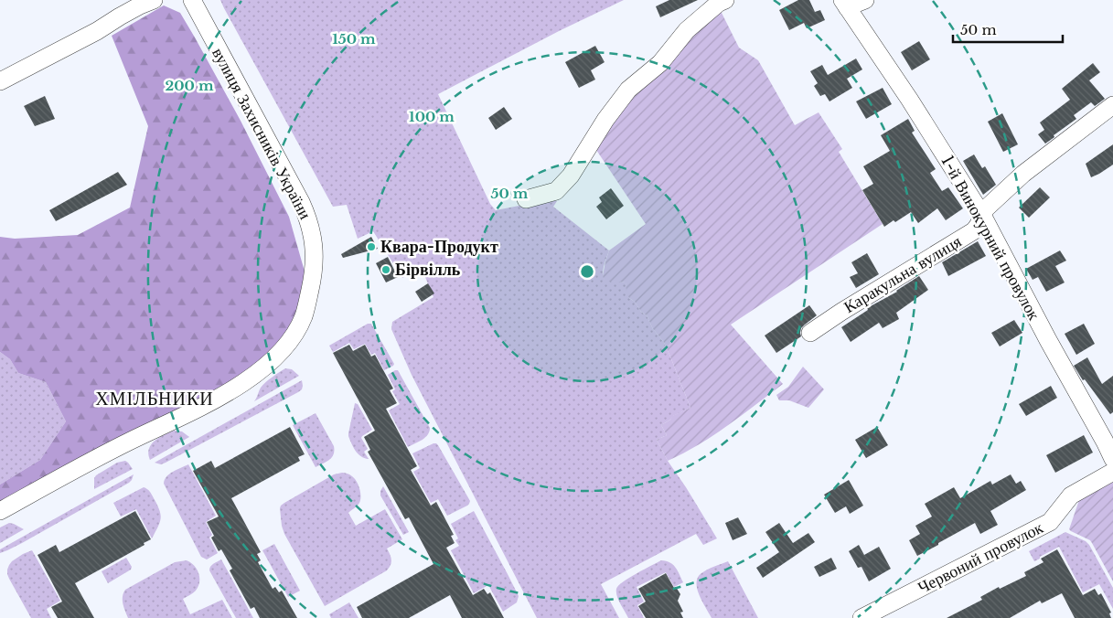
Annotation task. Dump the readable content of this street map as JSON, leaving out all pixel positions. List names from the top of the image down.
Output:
{
  "streets": {
    "street": [
      "вулиця Захисників України",
      "1-й Винокурний провулок",
      "Каракульна вулиця",
      "Червоний провулок"
    ]
  },
  "crossings": [
    ["1-й Винокурний провулок", "Каракульна вулиця"]
  ],
  "districts": ["ХМІЛЬНИКИ"],
  "places": ["Квара-Продукт", "Бірвілль"],
  "scale_bar": "50 m",
  "rings": [
    "150 m",
    "200 m",
    "100 m",
    "50 m"
  ]
}
